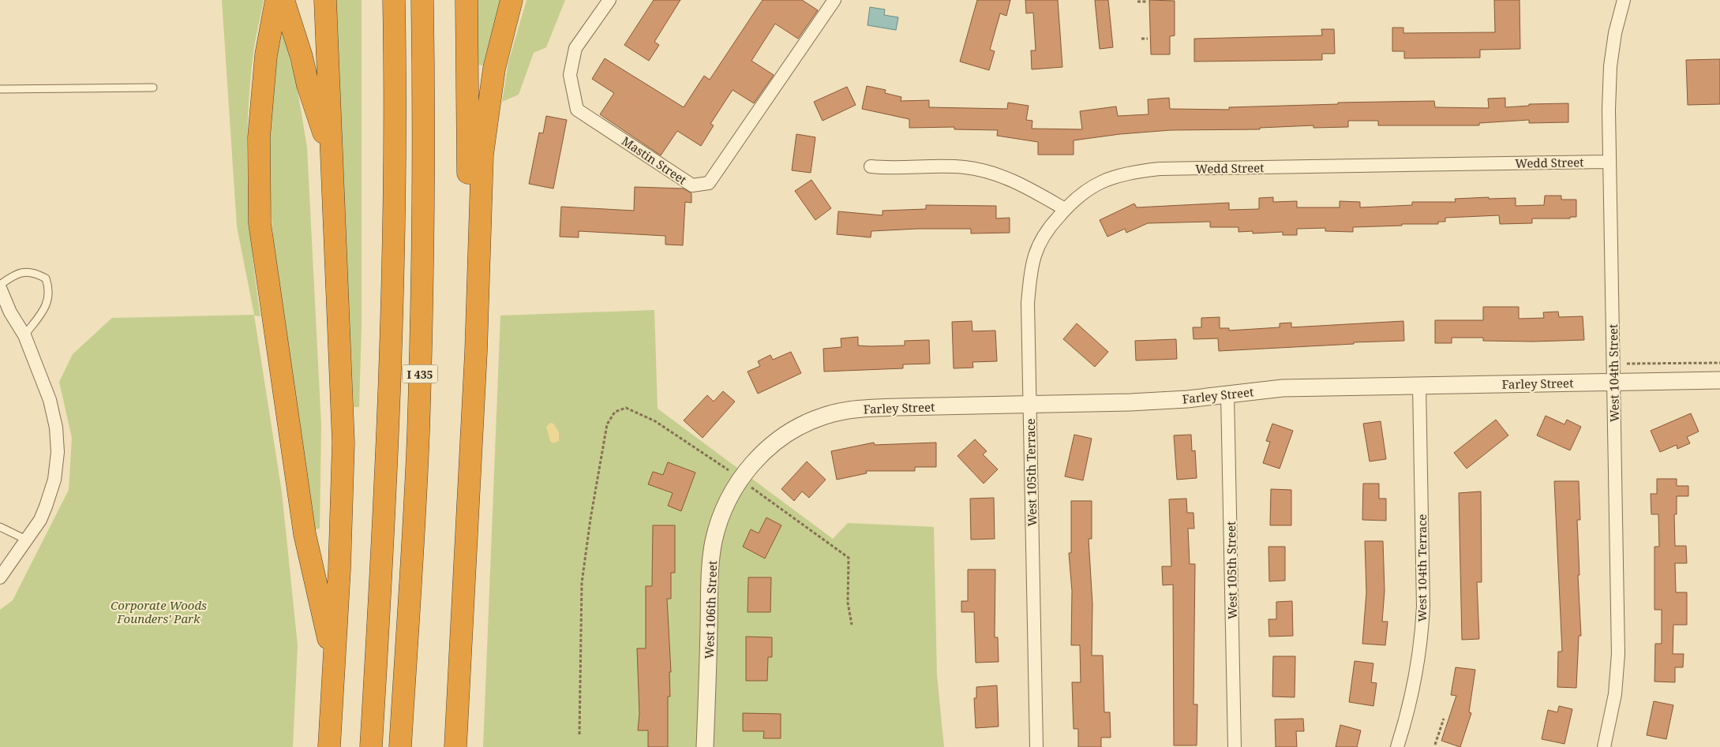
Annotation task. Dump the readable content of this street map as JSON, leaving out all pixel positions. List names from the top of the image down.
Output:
{
  "streets": {
    "highway": ["I 435"],
    "street": [
      "Mastin Street",
      "Wedd Street",
      "West 104th Street",
      "Farley Street",
      "West 105th Terrace",
      "West 104th Terrace",
      "West 105th Street",
      "West 106th Street"
    ]
  },
  "crossings": [
    ["Wedd Street", "West 104th Street"],
    ["Wedd Street", "West 105th Terrace"],
    ["West 104th Street", "Farley Street"],
    ["Farley Street", "West 105th Terrace"],
    ["Farley Street", "West 104th Terrace"],
    ["Farley Street", "West 105th Street"],
    ["Farley Street", "West 106th Street"]
  ],
  "parks": ["Corporate Woods Founders' Park"]
}
